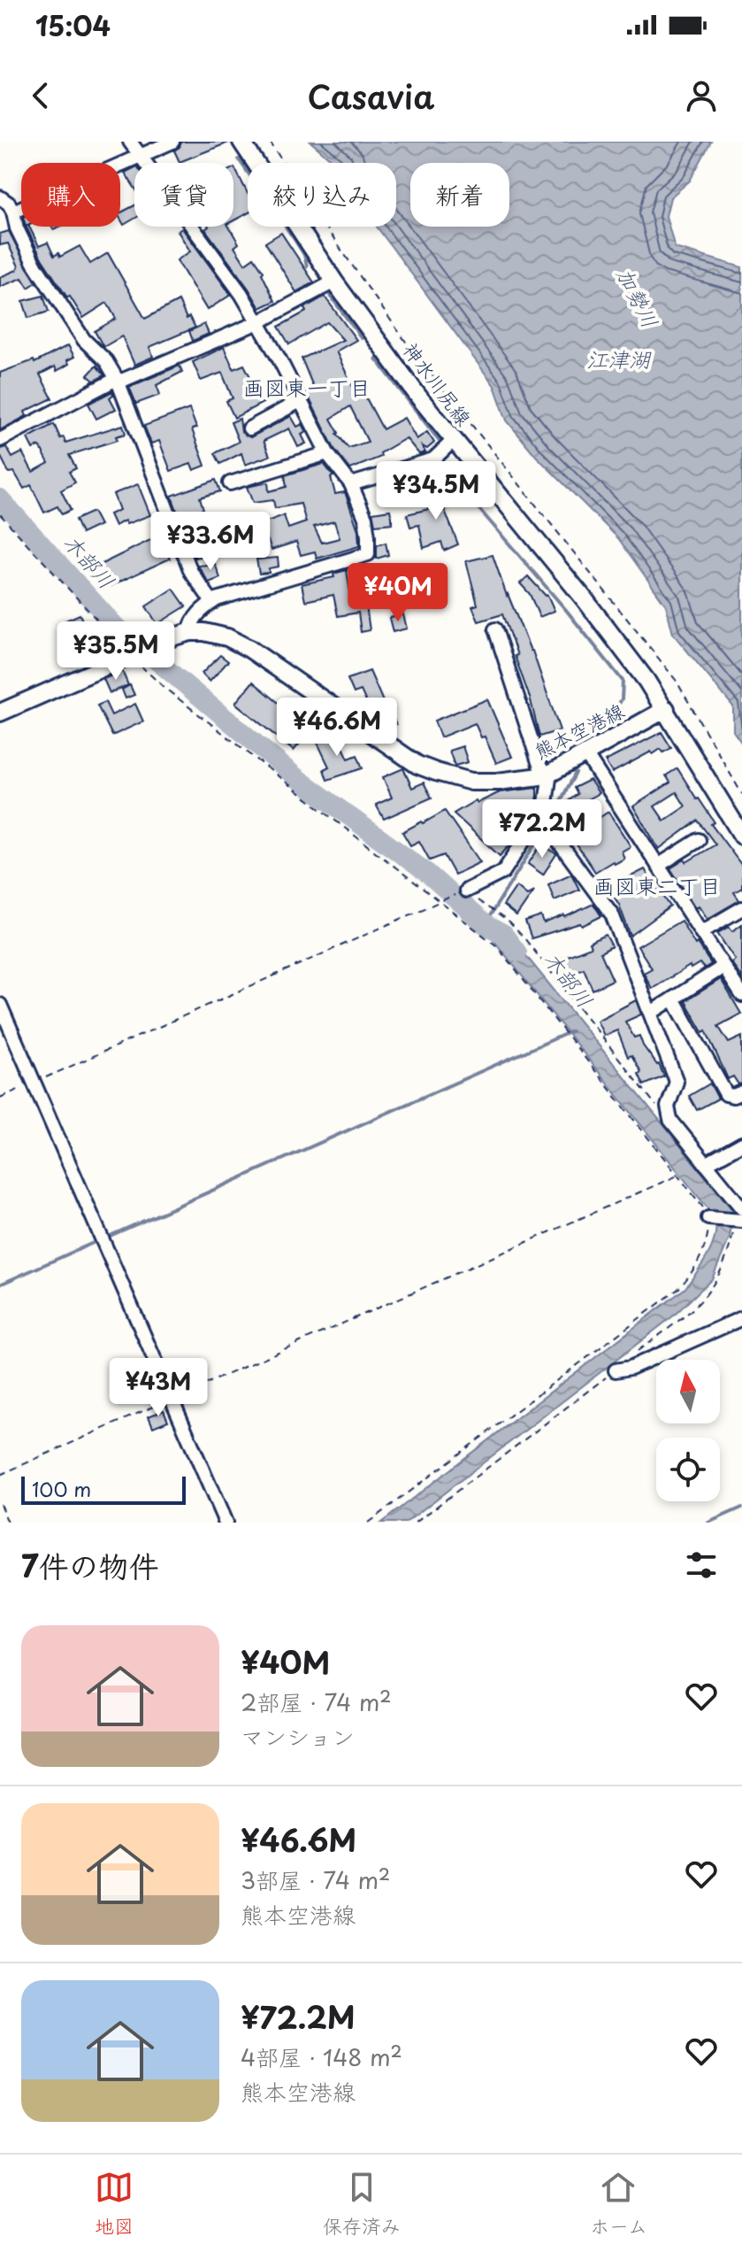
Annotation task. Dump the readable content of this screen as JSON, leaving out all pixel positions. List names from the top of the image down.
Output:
{
  "streets": {
    "main road": ["神水川尻線", "熊本空港線"]
  },
  "crossings": [
    ["神水川尻線", "熊本空港線"]
  ],
  "districts": ["画図東一丁目", "画図東二丁目"],
  "water": ["加勢川", "江津湖", "木部川"],
  "scale_bar": "100 m",
  "north": "top",
  "page": {
    "status": "15:04",
    "header": "Casavia",
    "chip": [
      "購入",
      "賃貸",
      "絞り込み",
      "新着"
    ],
    "price": [
      "¥34.5M",
      "¥33.6M",
      "¥40M",
      "¥35.5M",
      "¥46.6M",
      "¥72.2M",
      "¥43M"
    ],
    "scale": "100 m",
    "heading": "7件の物件",
    "list": [
      {
        "name": "¥40M",
        "note": "2部屋 · 74 m² · マンション"
      },
      {
        "name": "¥46.6M",
        "note": "3部屋 · 74 m² · 熊本空港線"
      },
      {
        "name": "¥72.2M",
        "note": "4部屋 · 148 m² · 熊本空港線"
      }
    ],
    "tabs": ["地図", "保存済み", "ホーム"]
  }
}
